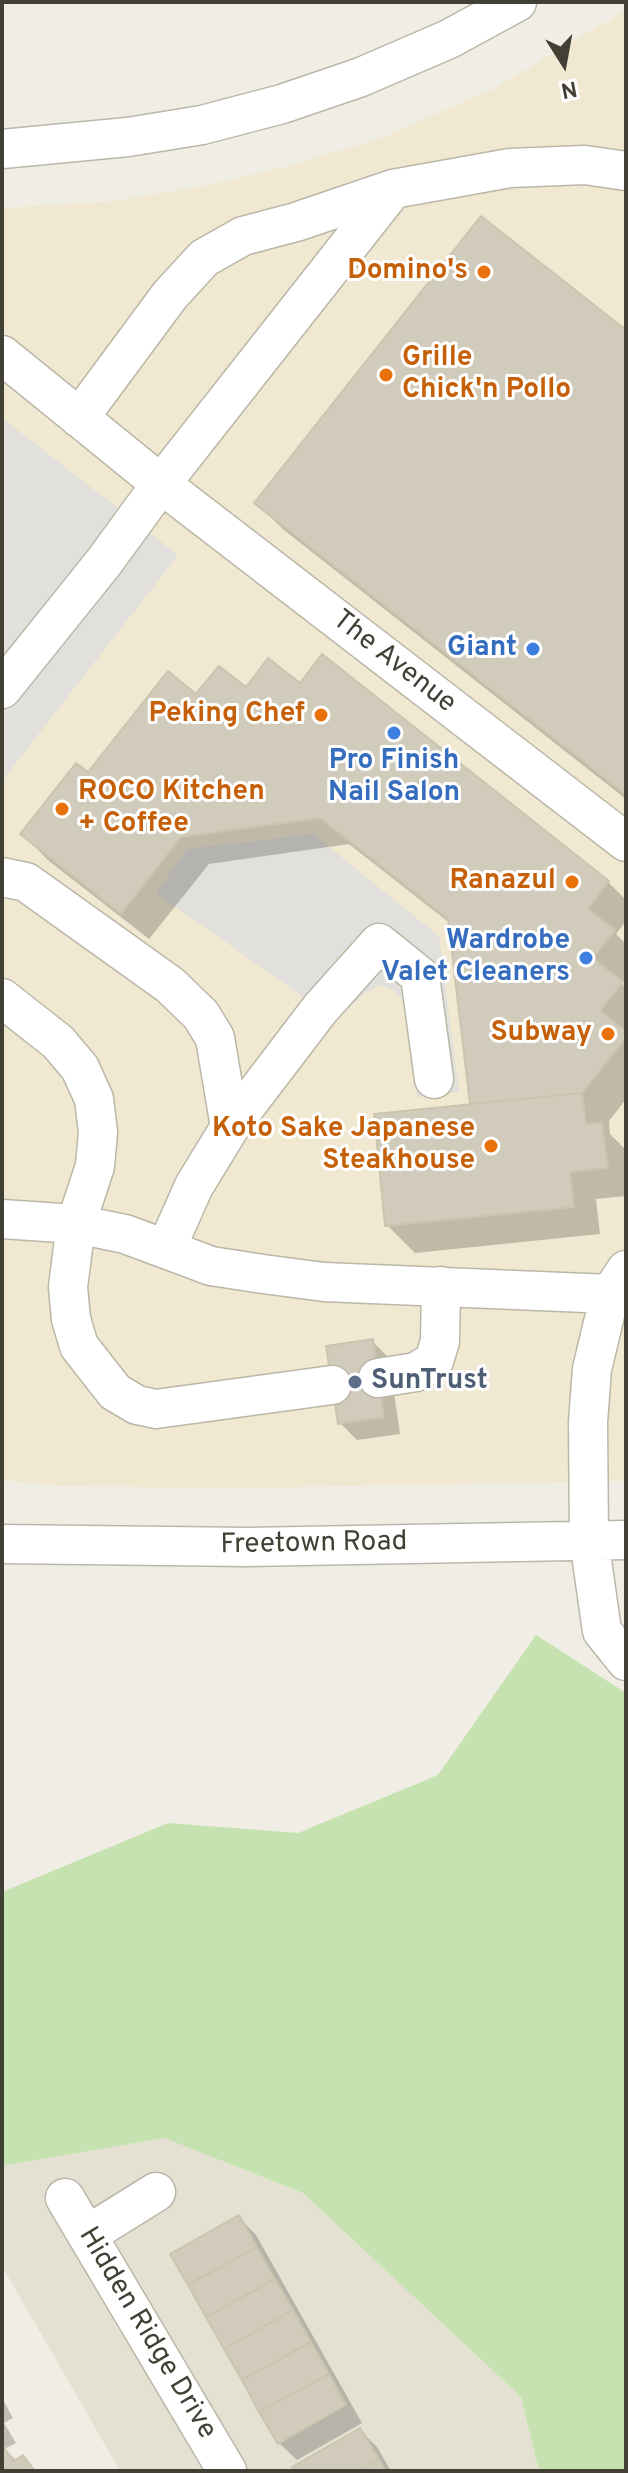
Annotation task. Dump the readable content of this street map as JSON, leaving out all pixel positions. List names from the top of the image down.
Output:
{
  "streets": {
    "street": ["The Avenue", "Freetown Road", "Hidden Ridge Drive"]
  },
  "places": [
    "Domino's",
    "Grille Chick'n Pollo",
    "Giant",
    "Peking Chef",
    "Pro Finish Nail Salon",
    "ROCO Kitchen + Coffee",
    "Ranazul",
    "Wardrobe Valet Cleaners",
    "Subway",
    "Koto Sake Japanese Steakhouse",
    "SunTrust"
  ],
  "north": "bottom"
}
